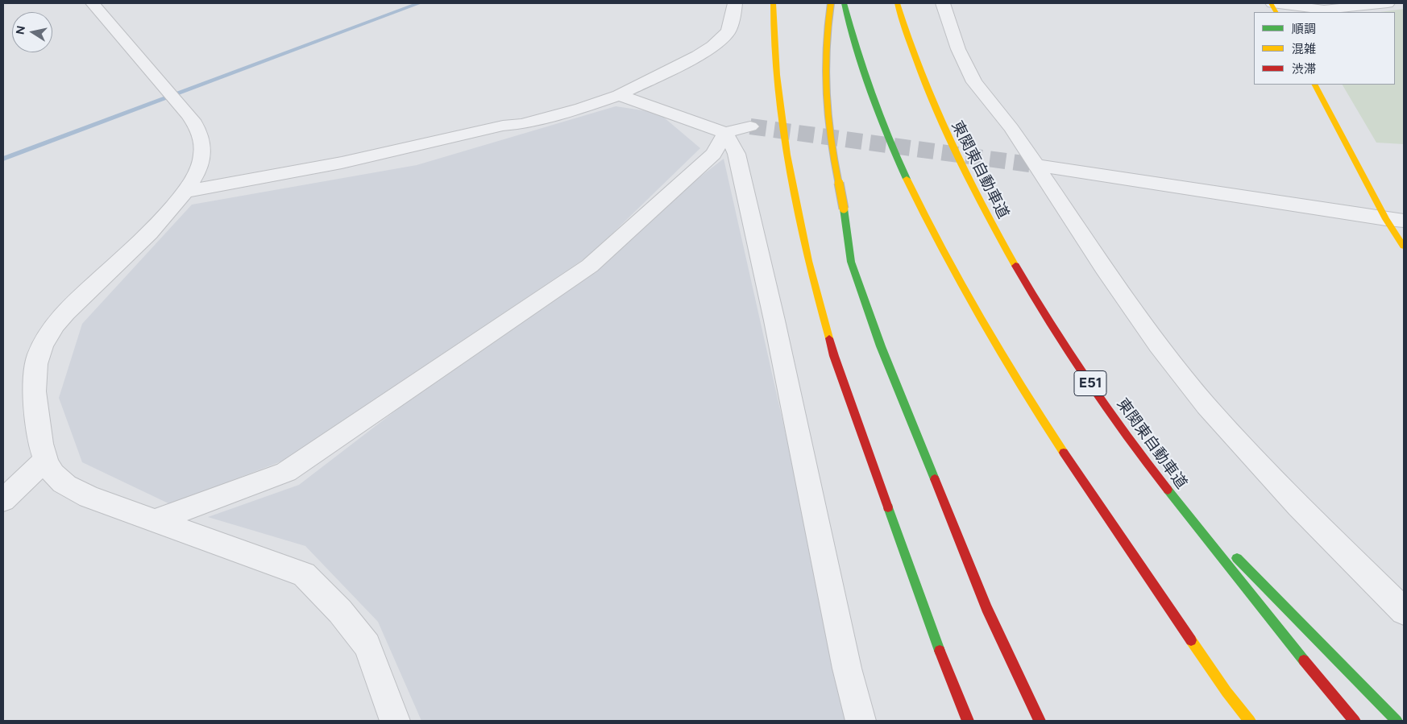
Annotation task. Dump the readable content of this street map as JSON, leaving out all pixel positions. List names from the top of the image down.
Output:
{
  "streets": {
    "main road": ["東関東自動車道", "E51"]
  },
  "legend": ["順調", "混雑", "渋滞"],
  "north": "left"
}
